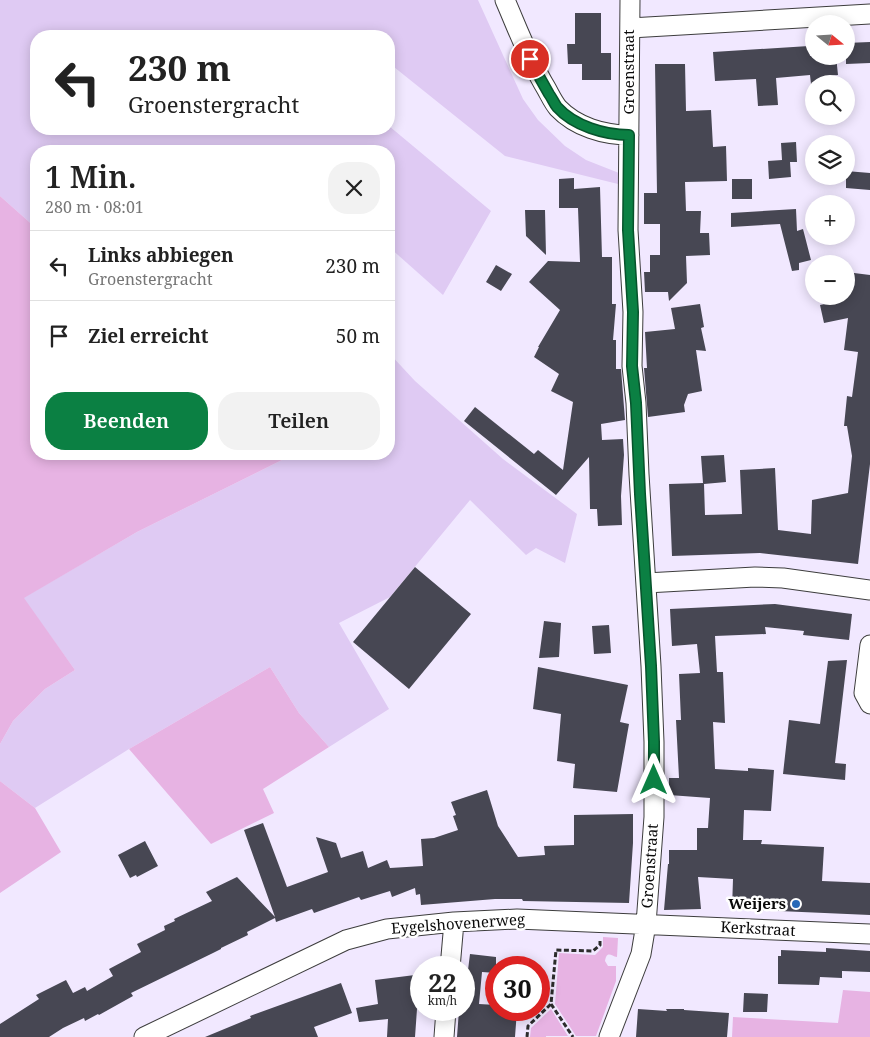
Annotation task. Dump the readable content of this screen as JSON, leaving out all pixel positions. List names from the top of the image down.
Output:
{
  "streets": {
    "street": ["Groenstraat", "Eygelshovenerweg", "Kerkstraat"]
  },
  "crossings": [
    ["Groenstraat", "Eygelshovenerweg"],
    ["Groenstraat", "Kerkstraat"],
    ["Eygelshovenerweg", "Kerkstraat"]
  ],
  "places": ["Weijers"],
  "north": "right",
  "page": {
    "map_buttons": ["+", "−"],
    "turn": ["230 m", "Groenstergracht"],
    "heading": ["1 Min.", "280 m · 08:01"],
    "list": [
      {
        "name": "Links abbiegen",
        "note": "Groenstergracht",
        "value": "230 m"
      },
      {
        "name": "Ziel erreicht",
        "value": "50 m"
      }
    ],
    "buttons": ["Beenden", "Teilen"],
    "speed": "22 km/h",
    "limit": "30"
  }
}
